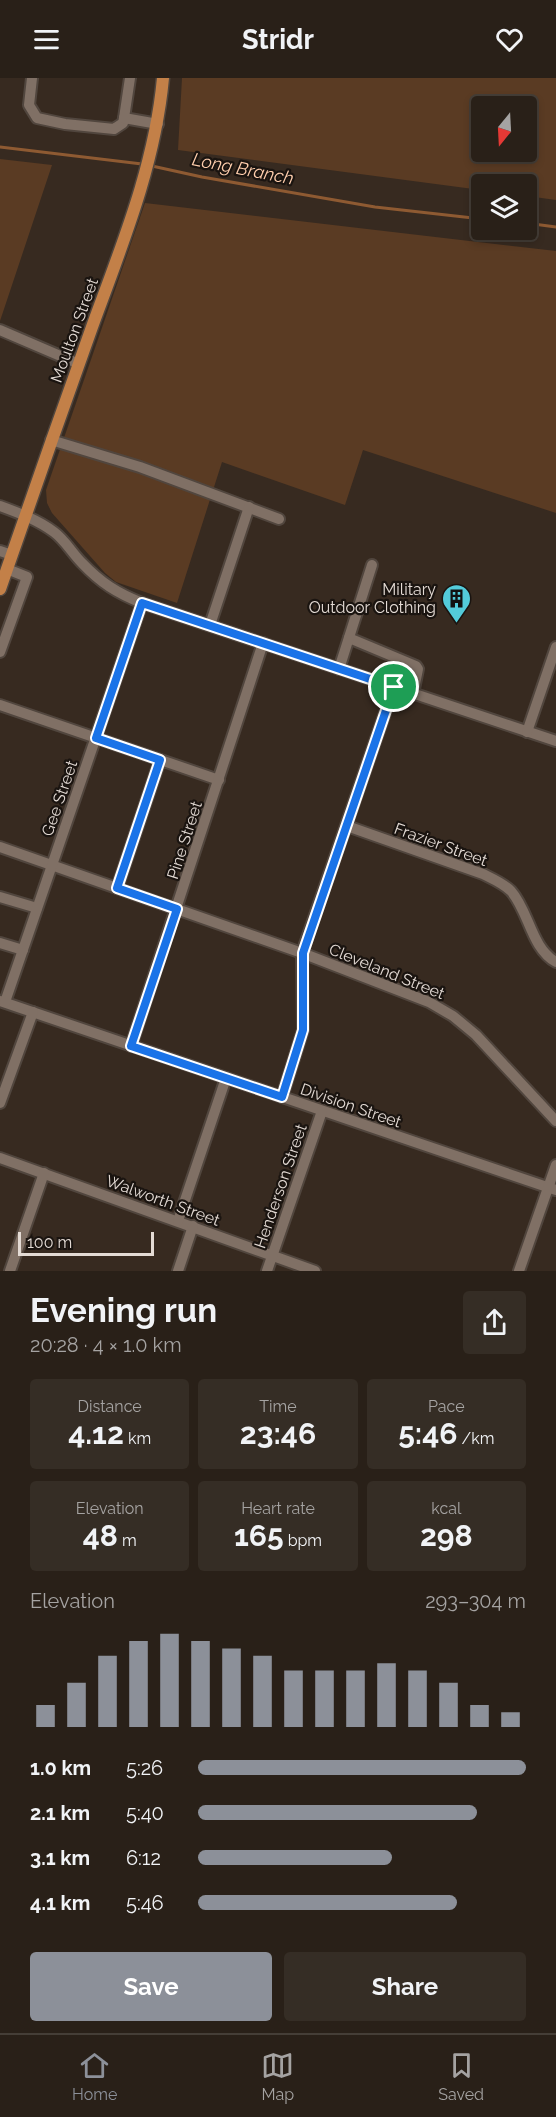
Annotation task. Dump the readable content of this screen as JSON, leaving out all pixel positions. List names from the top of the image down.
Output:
{
  "streets": {
    "main road": ["Moulton Street"],
    "street": [
      "Gee Street",
      "Pine Street",
      "Frazier Street",
      "Cleveland Street",
      "Division Street",
      "Henderson Street",
      "Walworth Street"
    ]
  },
  "crossings": [
    ["Gee Street", "Cleveland Street"],
    ["Gee Street", "Division Street"],
    ["Pine Street", "Cleveland Street"],
    ["Pine Street", "Division Street"],
    ["Division Street", "Henderson Street"],
    ["Henderson Street", "Walworth Street"]
  ],
  "water": ["Long Branch"],
  "places": {
    "building": ["Military Outdoor Clothing"]
  },
  "scale_bar": "100 m",
  "north": "bottom",
  "page": {
    "header": "Stridr",
    "scale": "100 m",
    "heading": ["Evening run", "20:28 · 4 × 1.0 km"],
    "stats": [
      ["Distance", "4.12 km"],
      ["Time", "23:46"],
      ["Pace", "5:46 /km"],
      ["Elevation", "48 m"],
      ["Heart rate", "165 bpm"],
      ["kcal", "298"]
    ],
    "chart": ["Elevation", "293–304 m"],
    "list": [
      {
        "name": "1.0 km",
        "note": "5:26"
      },
      {
        "name": "2.1 km",
        "note": "5:40"
      },
      {
        "name": "3.1 km",
        "note": "6:12"
      },
      {
        "name": "4.1 km",
        "note": "5:46"
      }
    ],
    "buttons": ["Save", "Share"],
    "tabs": ["Home", "Map", "Saved"]
  }
}
